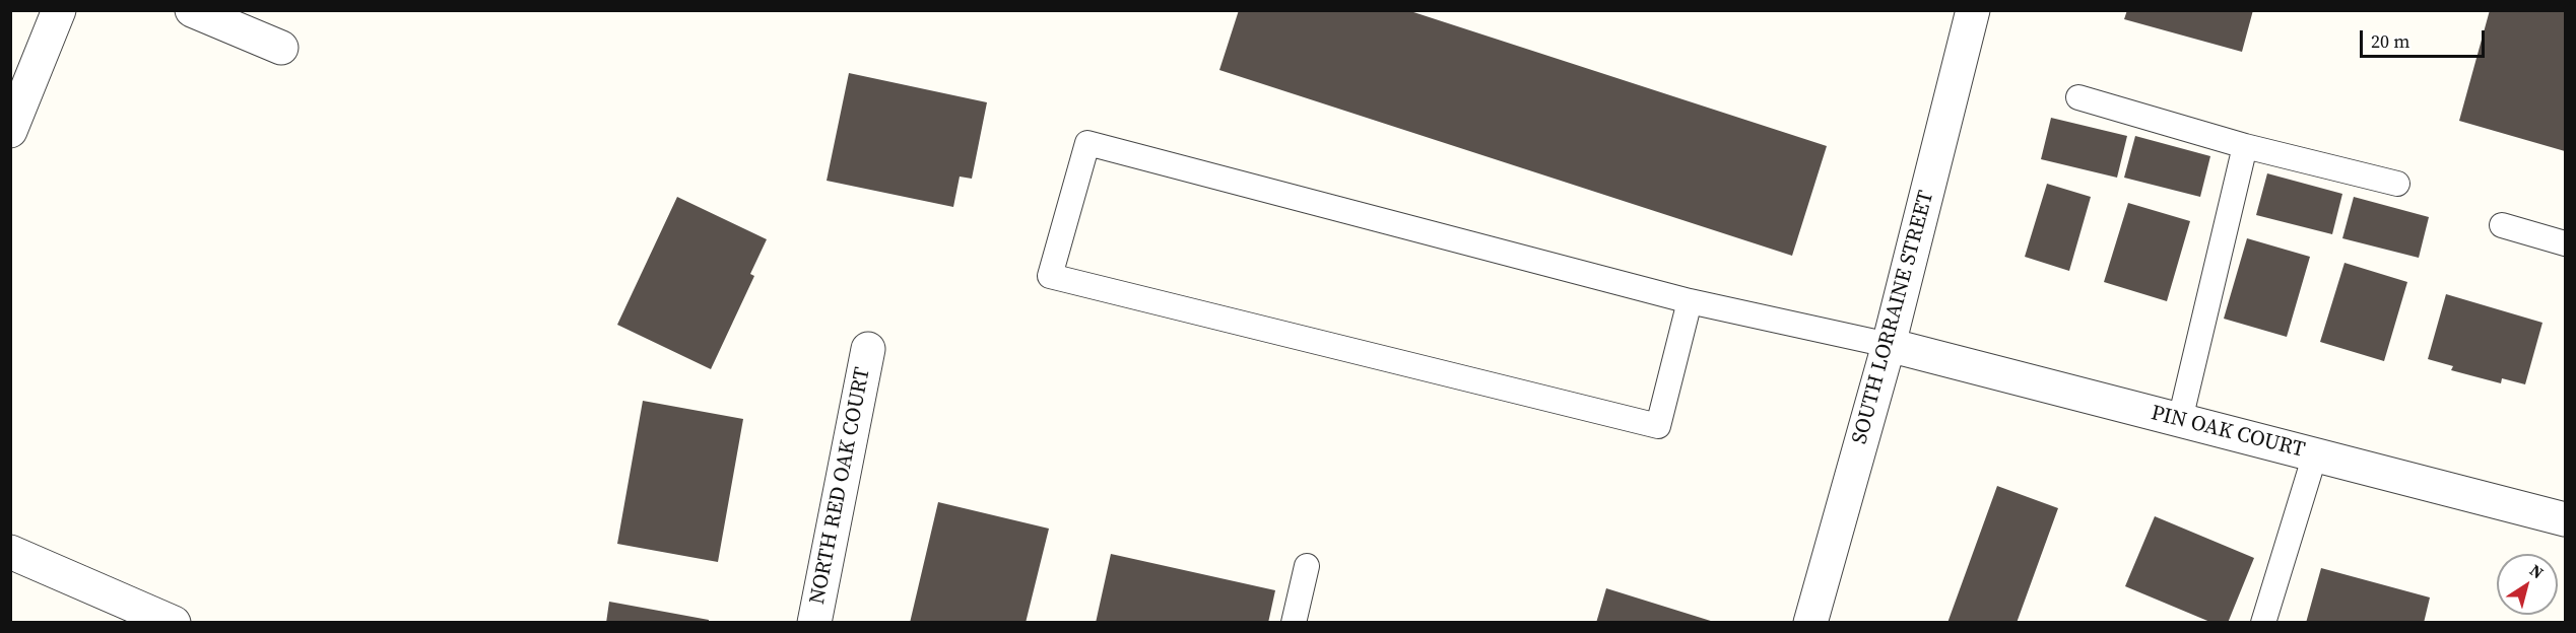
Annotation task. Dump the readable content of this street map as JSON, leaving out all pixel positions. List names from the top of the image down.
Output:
{
  "streets": {
    "street": ["SOUTH LORRAINE STREET", "PIN OAK COURT", "NORTH RED OAK COURT"]
  },
  "crossings": [
    ["SOUTH LORRAINE STREET", "PIN OAK COURT"]
  ],
  "scale_bar": "20 m",
  "north": "top right"
}
